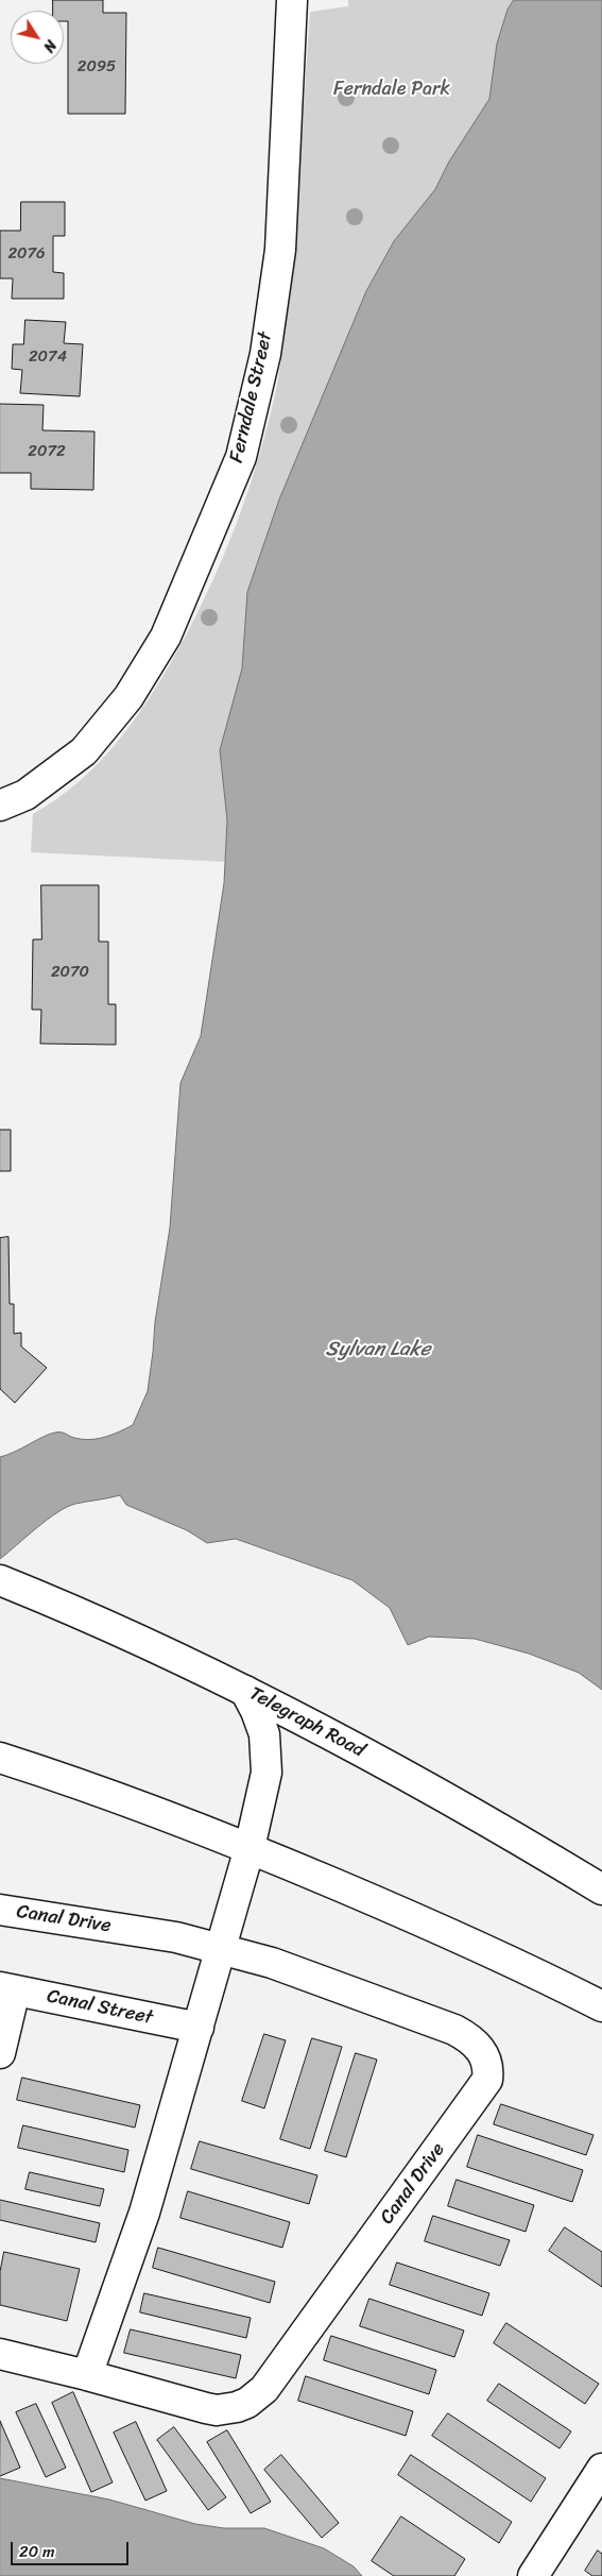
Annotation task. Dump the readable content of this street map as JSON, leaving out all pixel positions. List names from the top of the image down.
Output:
{
  "streets": {
    "main road": [
      "Ferndale Street",
      "Telegraph Road",
      "Canal Drive",
      "Canal Street"
    ]
  },
  "water": ["Sylvan Lake"],
  "parks": ["Ferndale Park"],
  "house_numbers": [
    "2095",
    "2076",
    "2074",
    "2072",
    "2070"
  ],
  "scale_bar": "20 m",
  "north": "bottom right"
}
